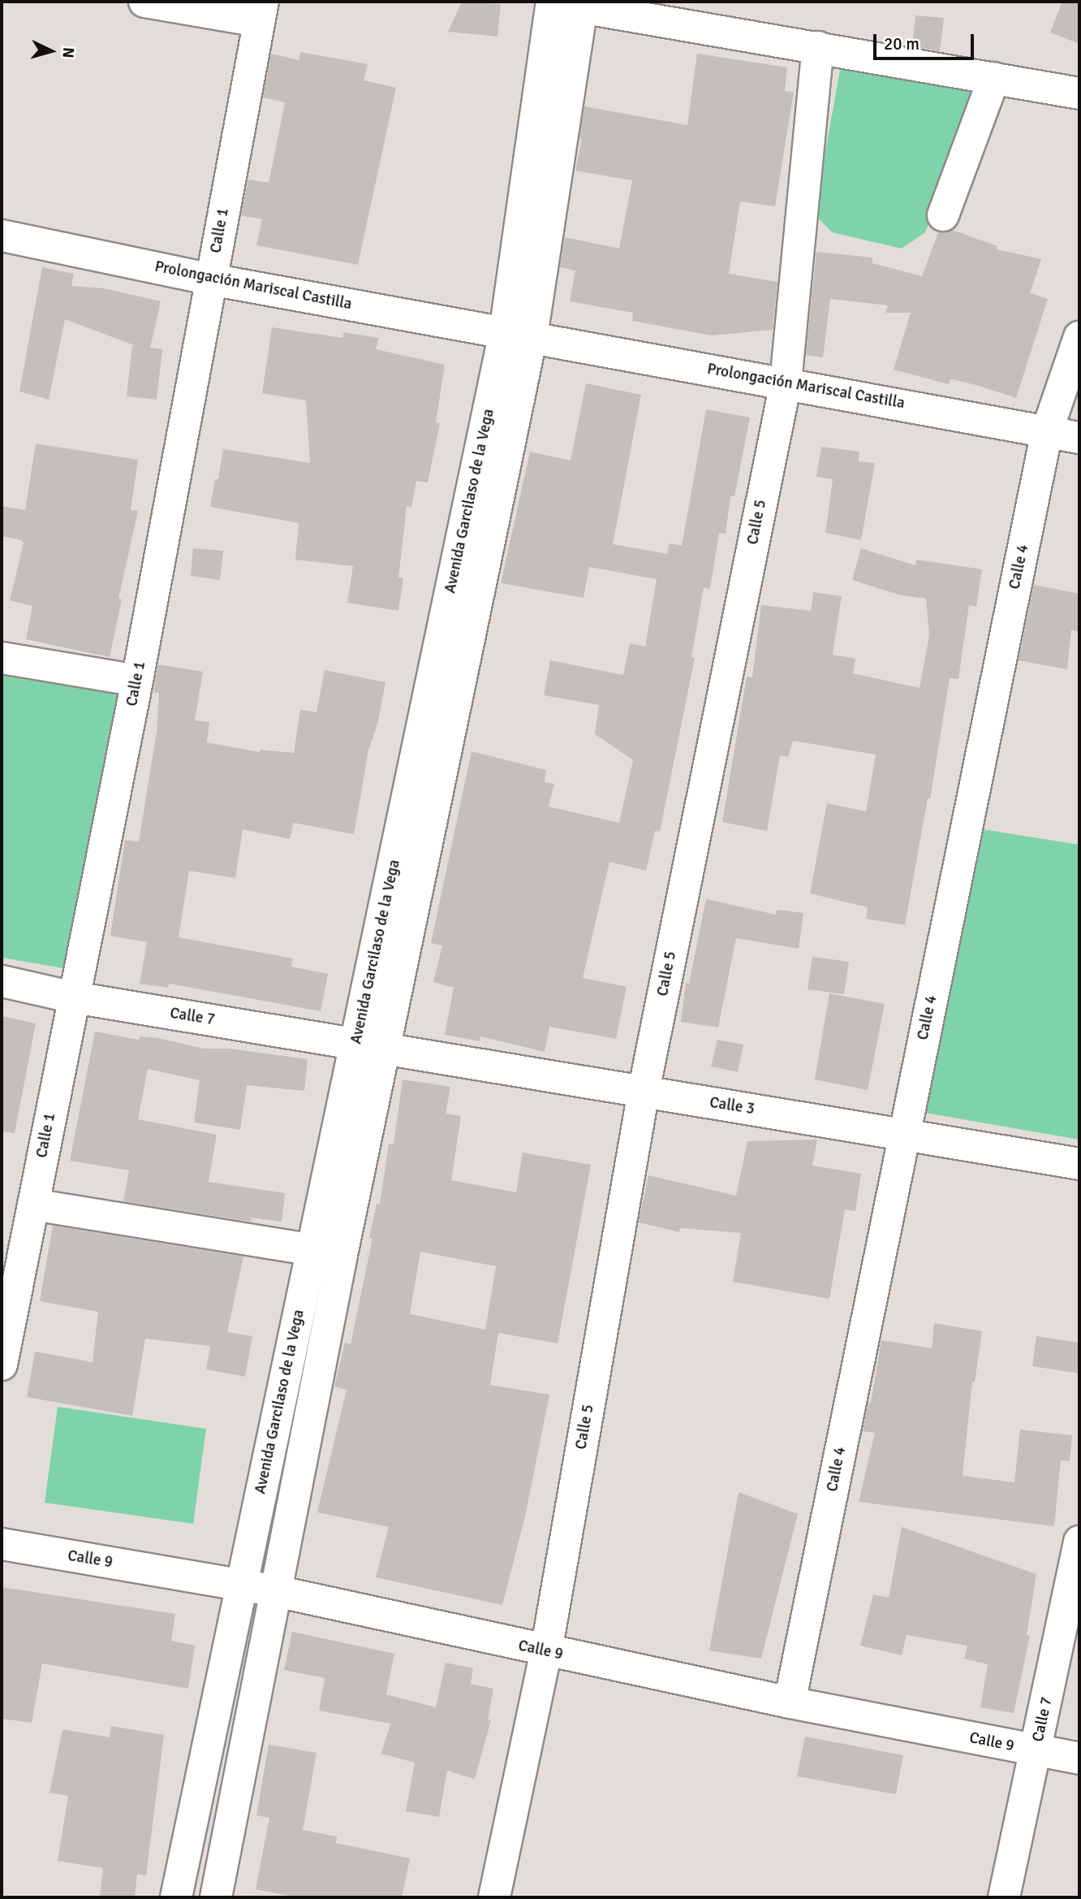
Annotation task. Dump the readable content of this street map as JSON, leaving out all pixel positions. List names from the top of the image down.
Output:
{
  "streets": {
    "street": [
      "Calle 1",
      "Prolongación Mariscal Castilla",
      "Avenida Garcilaso de la Vega",
      "Calle 5",
      "Calle 4",
      "Calle 7",
      "Calle 3",
      "Calle 9"
    ]
  },
  "crossings": [
    ["Calle 1", "Prolongación Mariscal Castilla"],
    ["Calle 1", "Calle 7"],
    ["Prolongación Mariscal Castilla", "Avenida Garcilaso de la Vega"],
    ["Prolongación Mariscal Castilla", "Calle 5"],
    ["Prolongación Mariscal Castilla", "Calle 4"],
    ["Avenida Garcilaso de la Vega", "Calle 7"],
    ["Avenida Garcilaso de la Vega", "Calle 3"],
    ["Avenida Garcilaso de la Vega", "Calle 9"],
    ["Calle 5", "Calle 3"],
    ["Calle 5", "Calle 9"],
    ["Calle 4", "Calle 3"],
    ["Calle 4", "Calle 9"],
    ["Calle 7", "Calle 3"],
    ["Calle 7", "Calle 9"]
  ],
  "scale_bar": "20 m",
  "north": "right"
}
